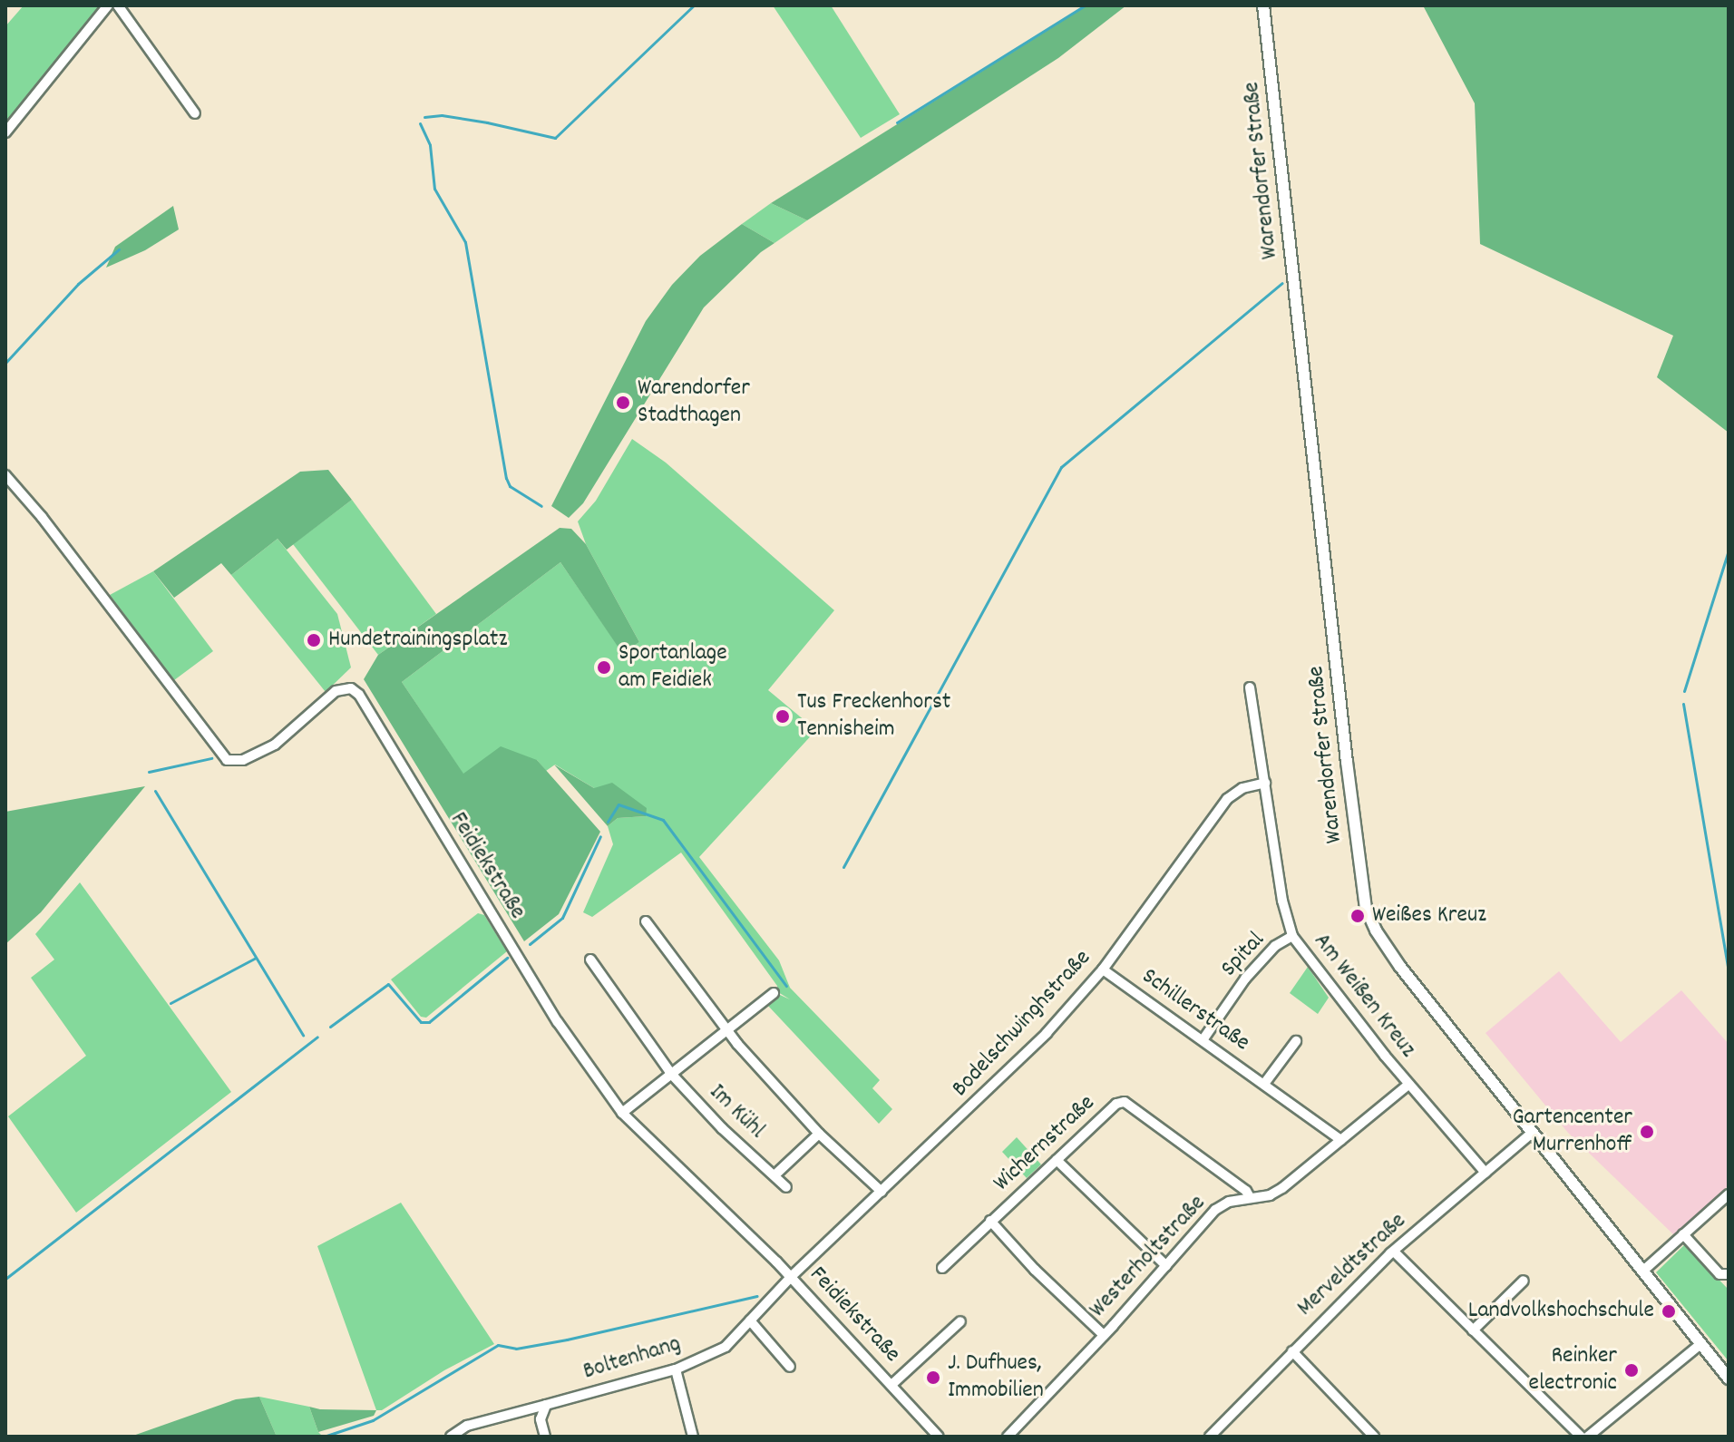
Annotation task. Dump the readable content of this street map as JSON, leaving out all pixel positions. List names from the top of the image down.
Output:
{
  "streets": {
    "main road": ["Warendorfer Straße"],
    "street": [
      "Feidiekstraße",
      "Spital",
      "Am Weißen Kreuz",
      "Schillerstraße",
      "Bodelschwinghstraße",
      "Im Kühl",
      "Wichernstraße",
      "Westerholtstraße",
      "Merveldtstraße",
      "Boltenhang"
    ]
  },
  "crossings": [
    ["Warendorfer Straße", "Merveldtstraße"],
    ["Feidiekstraße", "Bodelschwinghstraße"],
    ["Feidiekstraße", "Im Kühl"],
    ["Feidiekstraße", "Boltenhang"],
    ["Spital", "Am Weißen Kreuz"],
    ["Spital", "Schillerstraße"],
    ["Am Weißen Kreuz", "Bodelschwinghstraße"],
    ["Am Weißen Kreuz", "Westerholtstraße"],
    ["Am Weißen Kreuz", "Merveldtstraße"],
    ["Schillerstraße", "Bodelschwinghstraße"],
    ["Schillerstraße", "Westerholtstraße"],
    ["Bodelschwinghstraße", "Im Kühl"],
    ["Bodelschwinghstraße", "Boltenhang"],
    ["Wichernstraße", "Westerholtstraße"]
  ],
  "places": [
    "Warendorfer Stadthagen",
    "Hundetrainingsplatz",
    "Sportanlage am Feidiek",
    "Tus Freckenhorst Tennisheim",
    "Weißes Kreuz",
    "Gartencenter Murrenhoff",
    "Landvolkshochschule",
    "Reinker electronic",
    "J. Dufhues, Immobilien"
  ]
}
